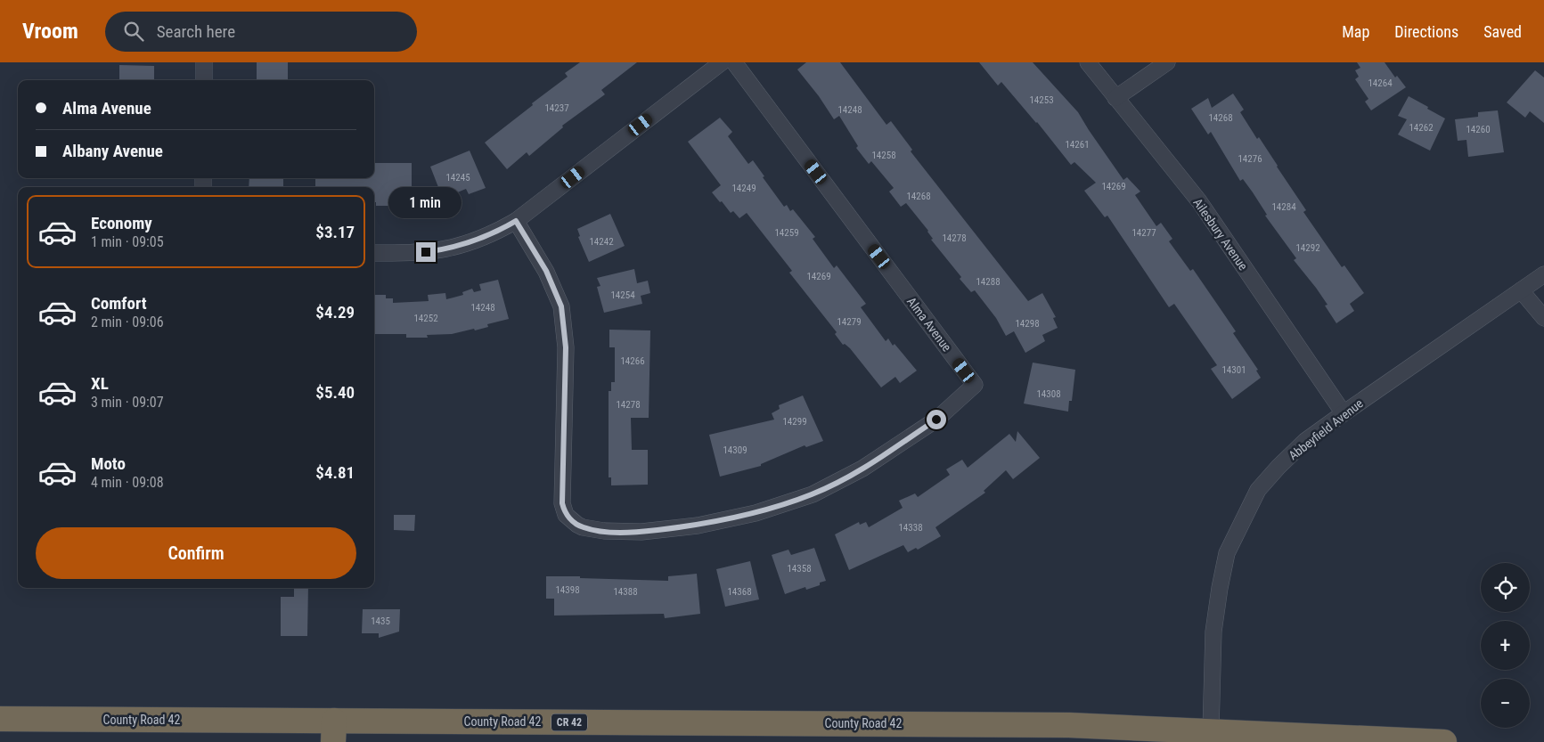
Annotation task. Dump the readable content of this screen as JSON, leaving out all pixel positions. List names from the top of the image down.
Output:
{
  "streets": {
    "highway": ["County Road 42", "CR 42"],
    "street": ["Ailesbury Avenue", "Alma Avenue", "Abbeyfield Avenue"]
  },
  "crossings": [
    ["Ailesbury Avenue", "Abbeyfield Avenue"],
    ["Abbeyfield Avenue", "County Road 42"]
  ],
  "house_numbers": [
    "14264",
    "14253",
    "14237",
    "14248",
    "14268",
    "14262",
    "14260",
    "14261",
    "14258",
    "14276",
    "14245",
    "14269",
    "14249",
    "14268",
    "14284",
    "14259",
    "14277",
    "14278",
    "14242",
    "14292",
    "14269",
    "14288",
    "14254",
    "14248",
    "14252",
    "14279",
    "14298",
    "14266",
    "14301",
    "14308",
    "14278",
    "14299",
    "14309",
    "14338",
    "14358",
    "14398",
    "14388",
    "14368",
    "1435"
  ],
  "page": {
    "header": "Vroom",
    "search": "Search here",
    "nav": ["Map", "Directions", "Saved"],
    "banner": ["Alma Avenue", "Albany Avenue"],
    "bubble": "1 min",
    "list": [
      {
        "name": "Economy",
        "note": "1 min · 09:05",
        "value": "$3.17"
      },
      {
        "name": "Comfort",
        "note": "2 min · 09:06",
        "value": "$4.29"
      },
      {
        "name": "XL",
        "note": "3 min · 09:07",
        "value": "$5.40"
      },
      {
        "name": "Moto",
        "note": "4 min · 09:08",
        "value": "$4.81"
      }
    ],
    "buttons": "Confirm",
    "map_buttons": ["+", "−"]
  }
}
